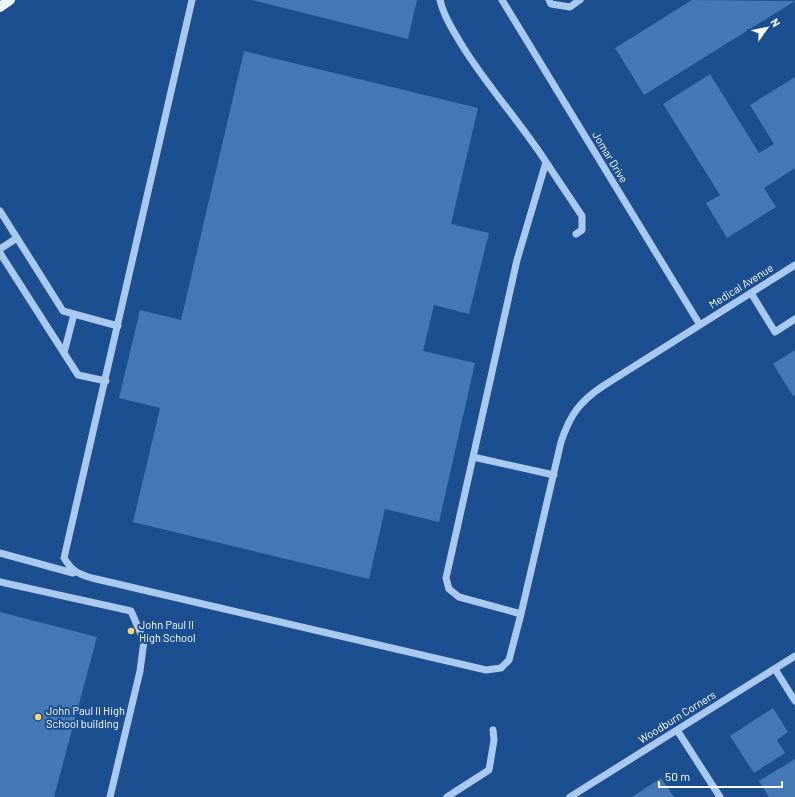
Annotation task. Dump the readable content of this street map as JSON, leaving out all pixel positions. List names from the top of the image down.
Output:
{
  "streets": {
    "street": ["Jomar Drive", "Medical Avenue", "Woodburn Corners"]
  },
  "crossings": [
    ["Jomar Drive", "Medical Avenue"]
  ],
  "places": ["John Paul II High School", "John Paul II High School building"],
  "scale_bar": "50 m",
  "north": "top right"
}
